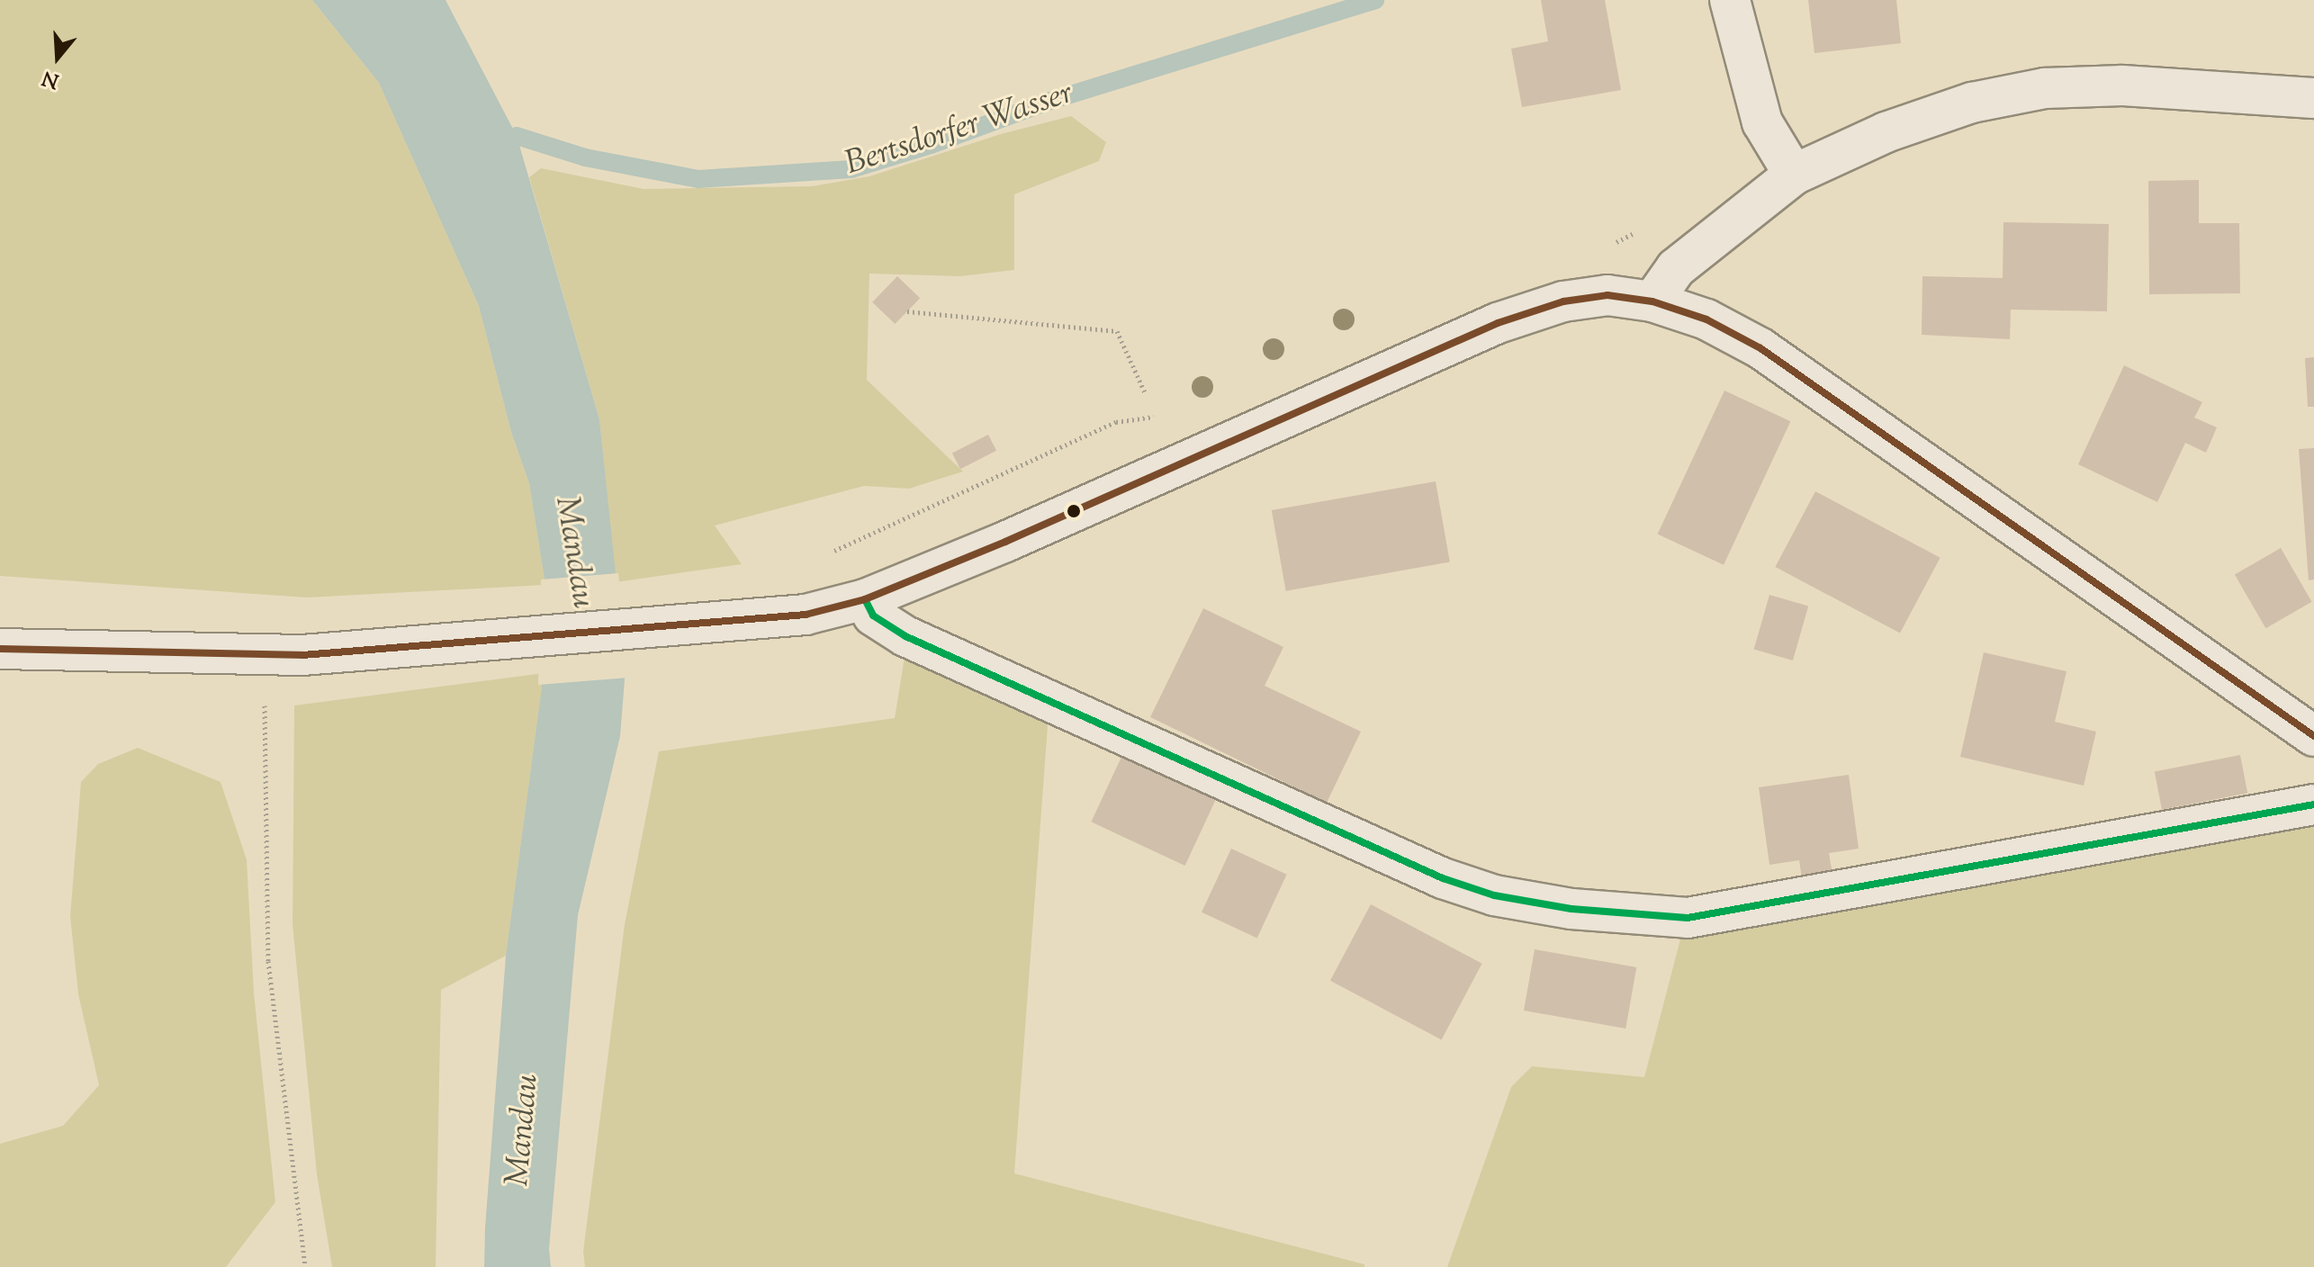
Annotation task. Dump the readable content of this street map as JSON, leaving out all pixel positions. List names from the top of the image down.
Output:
{
  "water": ["Bertsdorfer Wasser", "Mandau"],
  "north": "bottom"
}
